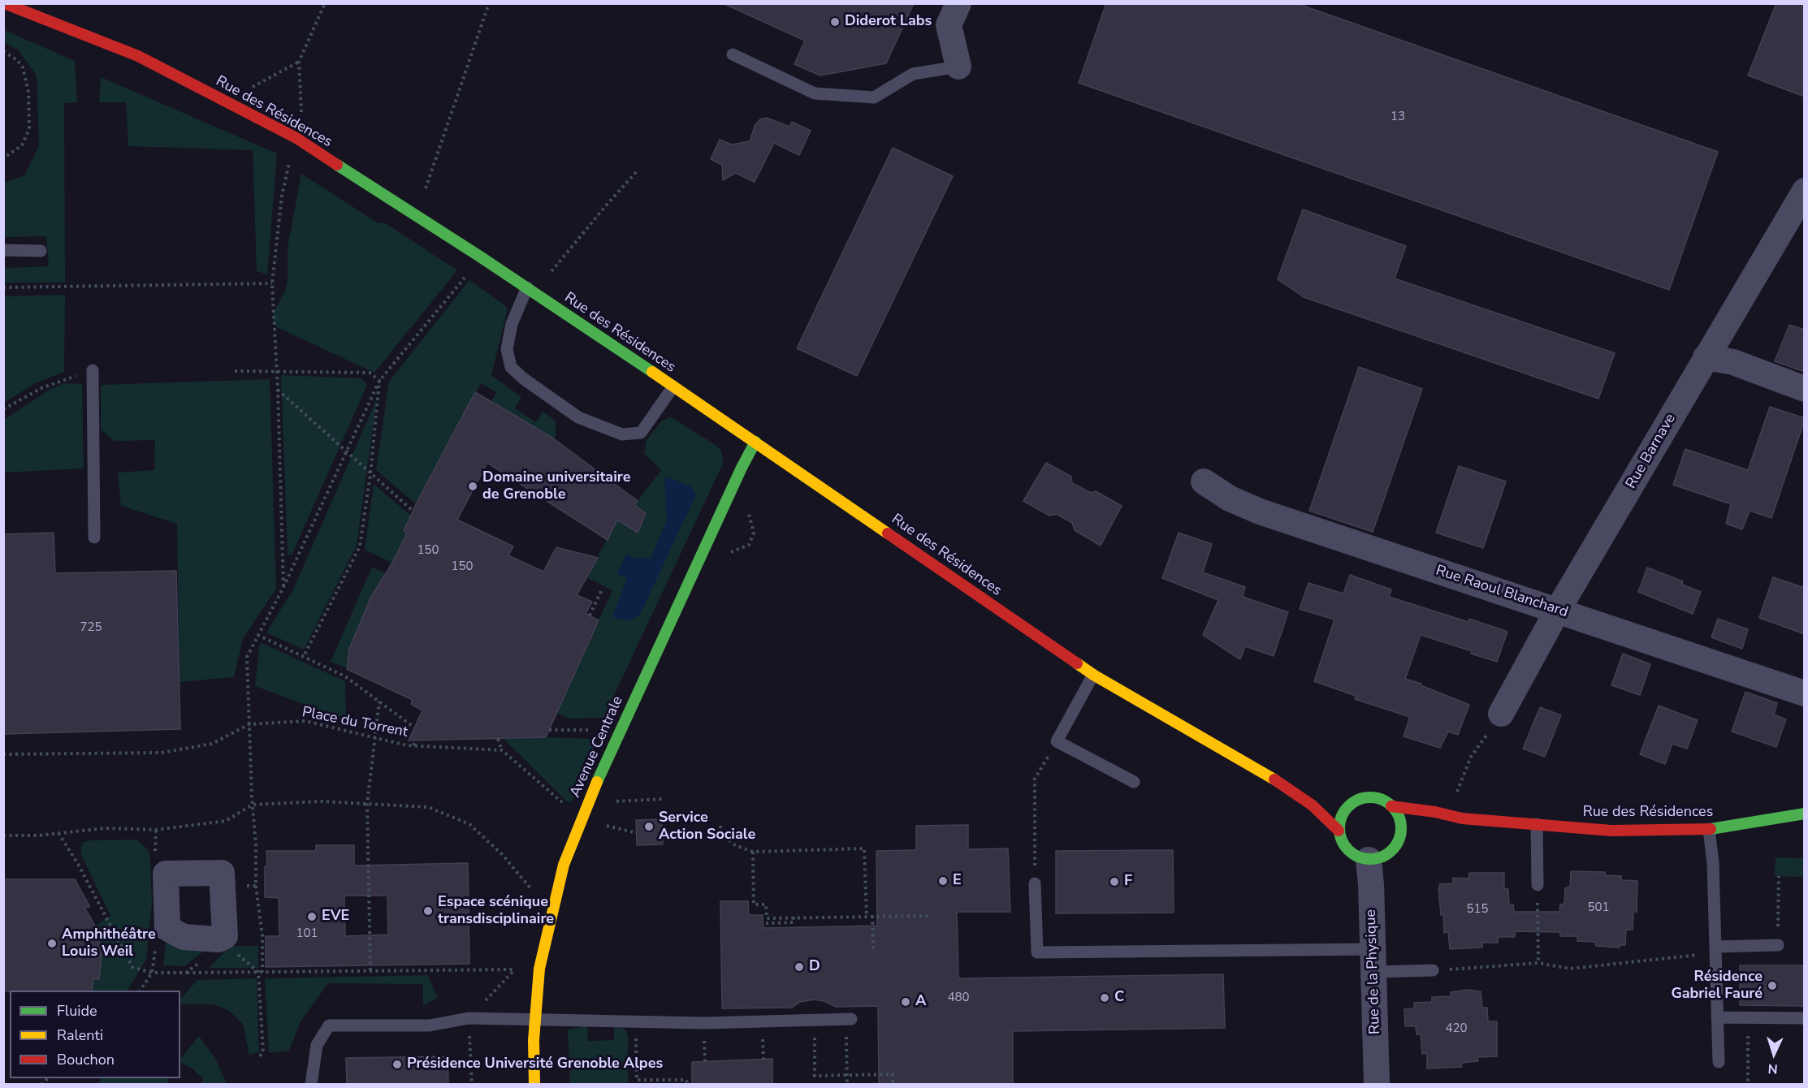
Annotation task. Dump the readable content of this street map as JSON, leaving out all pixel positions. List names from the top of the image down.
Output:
{
  "streets": {
    "street": [
      "Rue des Résidences",
      "Rue Barnave",
      "Rue Raoul Blanchard",
      "Avenue Centrale",
      "Rue de la Physique"
    ],
    "path": ["Place du Torrent"]
  },
  "crossings": [
    ["Rue des Résidences", "Avenue Centrale"],
    ["Rue des Résidences", "Rue de la Physique"],
    ["Rue Barnave", "Rue Raoul Blanchard"]
  ],
  "places": [
    "Diderot Labs",
    "Domaine universitaire de Grenoble",
    "Service Action Sociale",
    "E",
    "F",
    "Espace scénique transdisciplinaire",
    "EVE",
    "Amphithéâtre Louis Weil",
    "D",
    "Résidence Gabriel Fauré",
    "C",
    "A",
    "Présidence Université Grenoble Alpes"
  ],
  "house_numbers": [
    "13",
    "150",
    "150",
    "725",
    "501",
    "515",
    "101",
    "480",
    "420"
  ],
  "legend": ["Fluide", "Ralenti", "Bouchon"],
  "north": "bottom"
}
